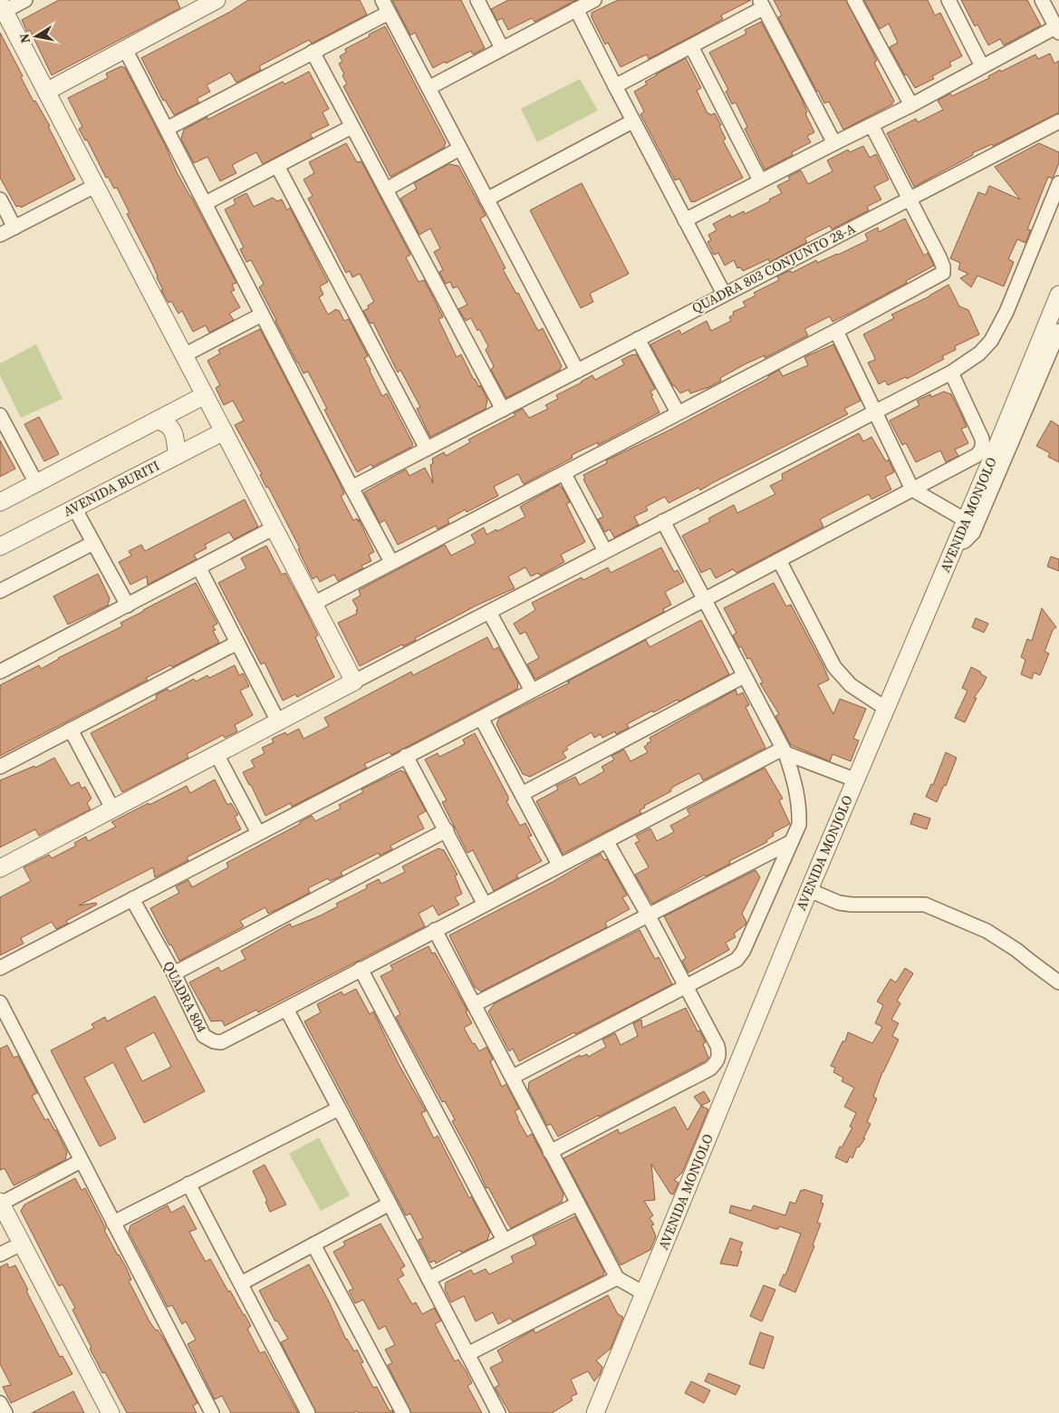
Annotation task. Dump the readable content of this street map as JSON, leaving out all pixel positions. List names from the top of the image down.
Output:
{
  "streets": {
    "street": [
      "QUADRA 803 CONJUNTO 28-A",
      "AVENIDA BURITI",
      "AVENIDA MONJOLO",
      "QUADRA 804"
    ]
  },
  "north": "left"
}
